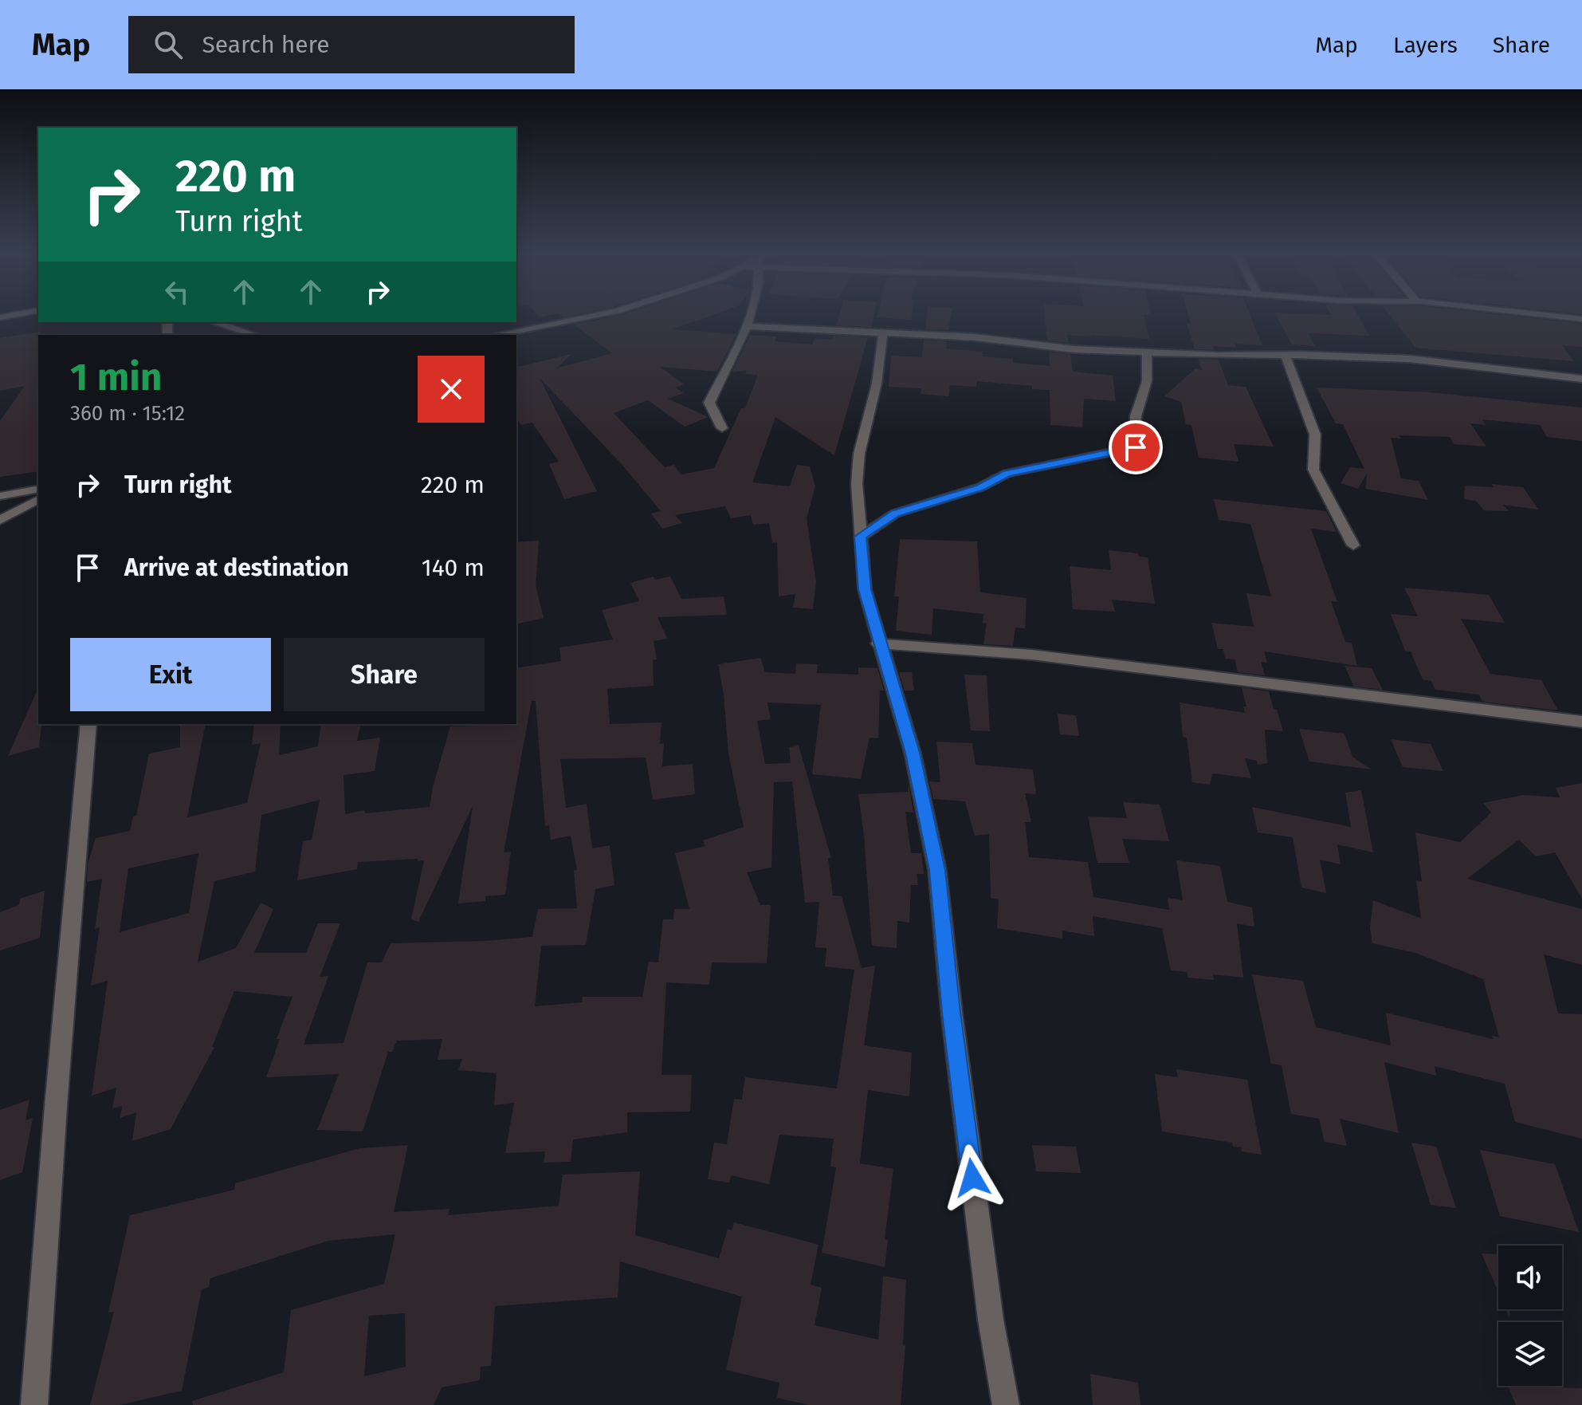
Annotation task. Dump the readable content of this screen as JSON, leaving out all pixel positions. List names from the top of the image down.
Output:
{
  "page": {
    "header": "Map",
    "search": "Search here",
    "nav": ["Map", "Layers", "Share"],
    "turn": ["220 m", "Turn right"],
    "heading": ["1 min", "360 m · 15:12"],
    "list": [
      {
        "name": "Turn right",
        "value": "220 m"
      },
      {
        "name": "Arrive at destination",
        "value": "140 m"
      }
    ],
    "buttons": ["Exit", "Share"]
  }
}
